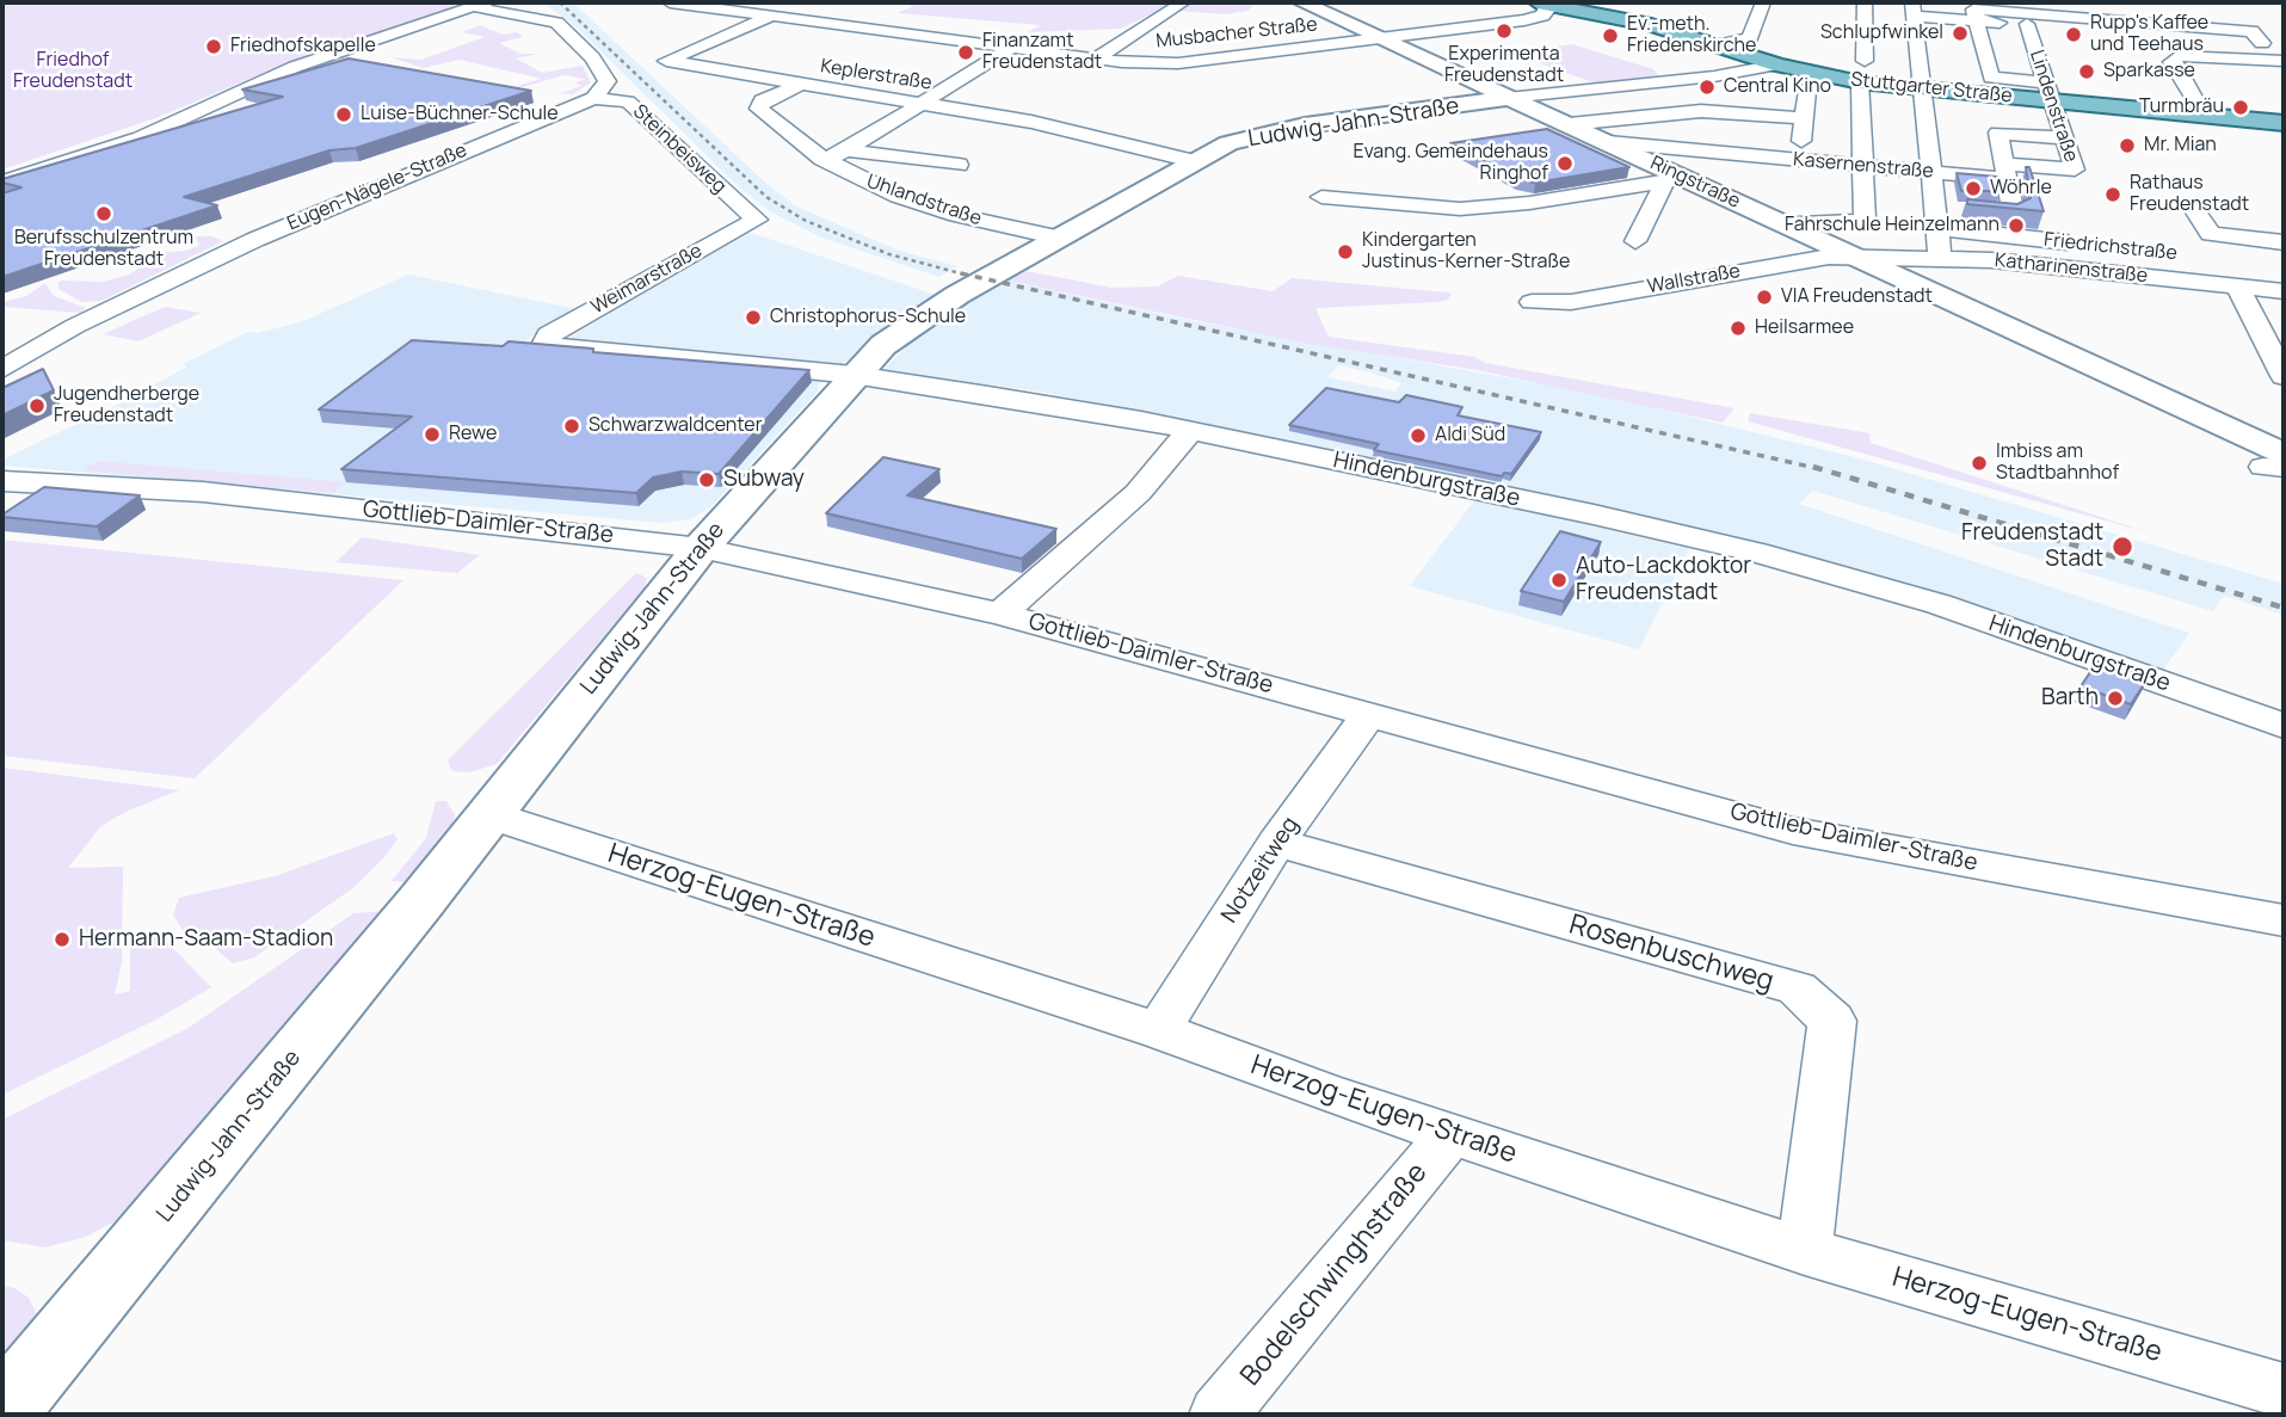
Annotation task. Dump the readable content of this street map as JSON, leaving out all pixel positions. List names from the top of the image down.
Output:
{
  "streets": {
    "main road": ["Stuttgarter Straße"],
    "street": [
      "Musbacher Straße",
      "Keplerstraße",
      "Lindenstraße",
      "Ludwig-Jahn-Straße",
      "Steinbeisweg",
      "Kasernenstraße",
      "Ringstraße",
      "Eugen-Nägele-Straße",
      "Uhlandstraße",
      "Friedrichstraße",
      "Katharinenstraße",
      "Weimarstraße",
      "Wallstraße",
      "Hindenburgstraße",
      "Gottlieb-Daimler-Straße",
      "Notzeitweg",
      "Herzog-Eugen-Straße",
      "Rosenbuschweg",
      "Bodelschwinghstraße"
    ]
  },
  "crossings": [
    ["Musbacher Straße", "Keplerstraße"],
    ["Musbacher Straße", "Stuttgarter Straße"],
    ["Musbacher Straße", "Ringstraße"],
    ["Keplerstraße", "Ludwig-Jahn-Straße"],
    ["Keplerstraße", "Uhlandstraße"],
    ["Stuttgarter Straße", "Lindenstraße"],
    ["Lindenstraße", "Kasernenstraße"],
    ["Ludwig-Jahn-Straße", "Ringstraße"],
    ["Ludwig-Jahn-Straße", "Uhlandstraße"],
    ["Ludwig-Jahn-Straße", "Hindenburgstraße"],
    ["Ludwig-Jahn-Straße", "Gottlieb-Daimler-Straße"],
    ["Ludwig-Jahn-Straße", "Herzog-Eugen-Straße"],
    ["Steinbeisweg", "Eugen-Nägele-Straße"],
    ["Steinbeisweg", "Weimarstraße"],
    ["Kasernenstraße", "Ringstraße"],
    ["Ringstraße", "Katharinenstraße"],
    ["Ringstraße", "Wallstraße"],
    ["Katharinenstraße", "Wallstraße"],
    ["Weimarstraße", "Hindenburgstraße"],
    ["Gottlieb-Daimler-Straße", "Notzeitweg"],
    ["Notzeitweg", "Herzog-Eugen-Straße"],
    ["Notzeitweg", "Rosenbuschweg"],
    ["Herzog-Eugen-Straße", "Rosenbuschweg"],
    ["Herzog-Eugen-Straße", "Bodelschwinghstraße"]
  ],
  "parks": ["Friedhof Freudenstadt"],
  "places": [
    "Experimenta Freudenstadt",
    "Schlupfwinkel",
    "Rupp's Kaffee und Teehaus",
    "Ev.-meth. Friedenskirche",
    "Friedhofskapelle",
    "Finanzamt Freudenstadt",
    "Sparkasse",
    "Central Kino",
    "Turmbräu",
    "Luise-Büchner-Schule",
    "Mr. Mian",
    "Evang. Gemeindehaus Ringhof",
    "Wöhrle",
    "Rathaus Freudenstadt",
    "Berufsschulzentrum Freudenstadt",
    "Fahrschule Heinzelmann",
    "Kindergarten Justinus-Kerner-Straße",
    "VIA Freudenstadt",
    "Christophorus-Schule",
    "Heilsarmee",
    "Jugendherberge Freudenstadt",
    "Schwarzwaldcenter",
    "Rewe",
    "Aldi Süd",
    "Imbiss am Stadtbahnhof",
    "Subway",
    "Freudenstadt Stadt",
    "Auto-Lackdoktor Freudenstadt",
    "Barth",
    "Hermann-Saam-Stadion"
  ]
}
